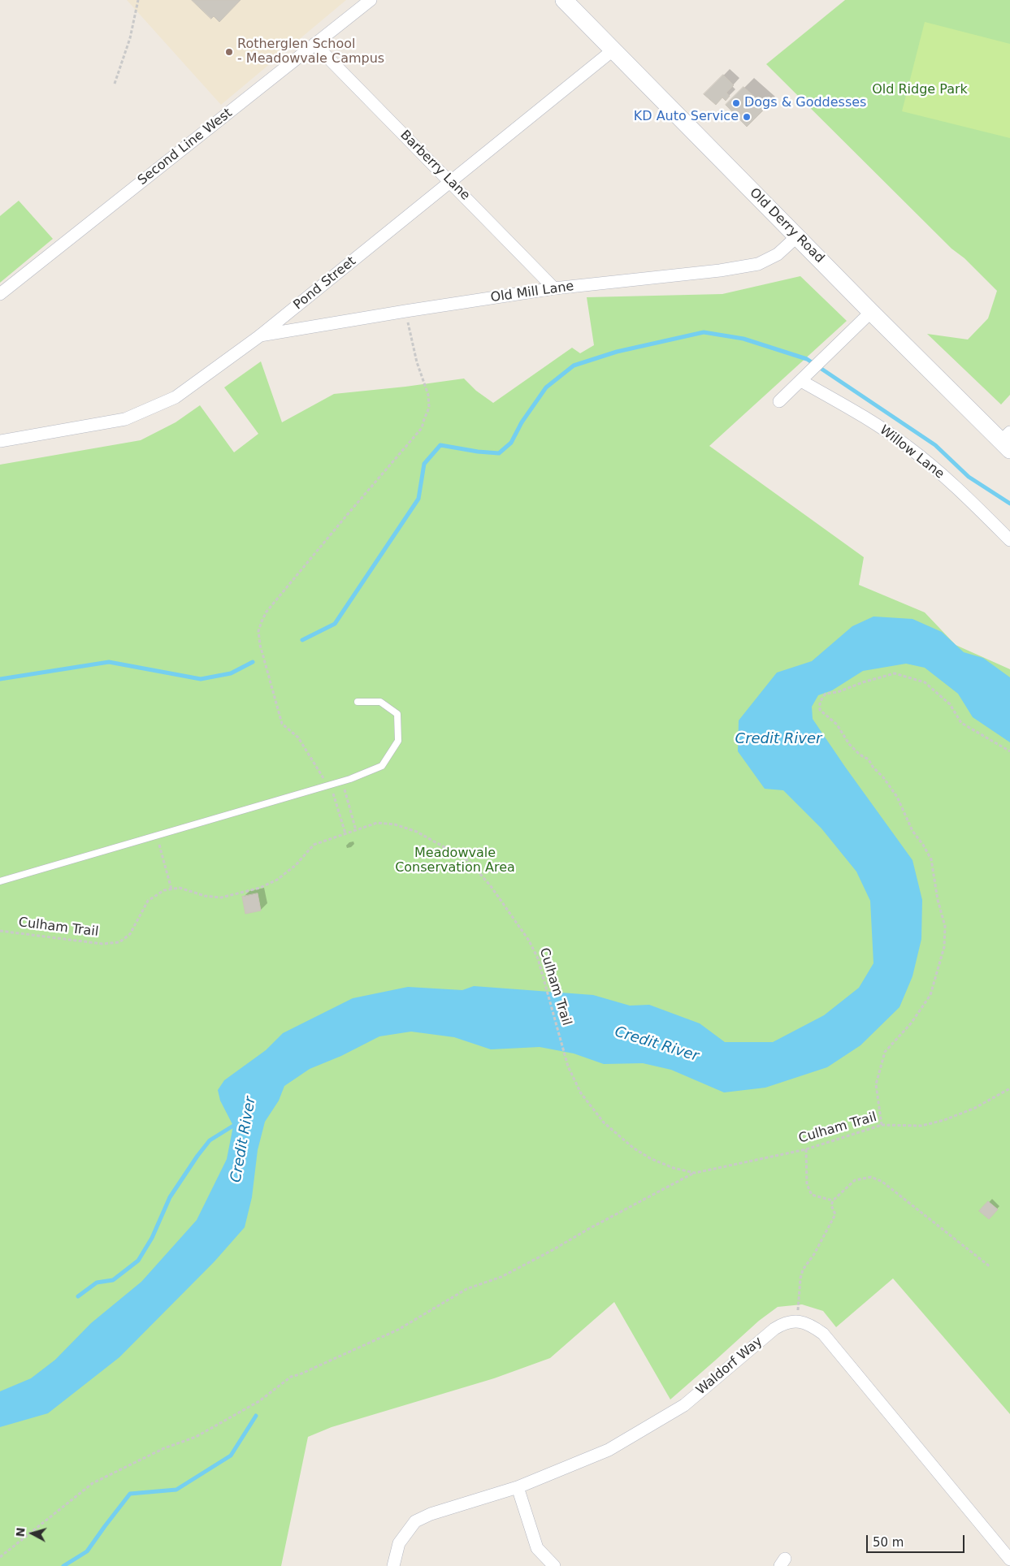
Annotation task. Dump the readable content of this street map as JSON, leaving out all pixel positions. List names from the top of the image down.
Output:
{
  "streets": {
    "street": [
      "Second Line West",
      "Barberry Lane",
      "Old Derry Road",
      "Pond Street",
      "Old Mill Lane",
      "Willow Lane",
      "Waldorf Way"
    ],
    "path": ["Culham Trail"]
  },
  "crossings": [
    ["Second Line West", "Barberry Lane"],
    ["Barberry Lane", "Pond Street"],
    ["Barberry Lane", "Old Mill Lane"],
    ["Old Derry Road", "Pond Street"],
    ["Old Derry Road", "Old Mill Lane"],
    ["Pond Street", "Old Mill Lane"]
  ],
  "water": ["Credit River"],
  "parks": ["Old Ridge Park", "Meadowvale Conservation Area"],
  "places": ["Rotherglen School - Meadowvale Campus", "Dogs & Goddesses", "KD Auto Service"],
  "scale_bar": "50 m",
  "north": "left"
}
